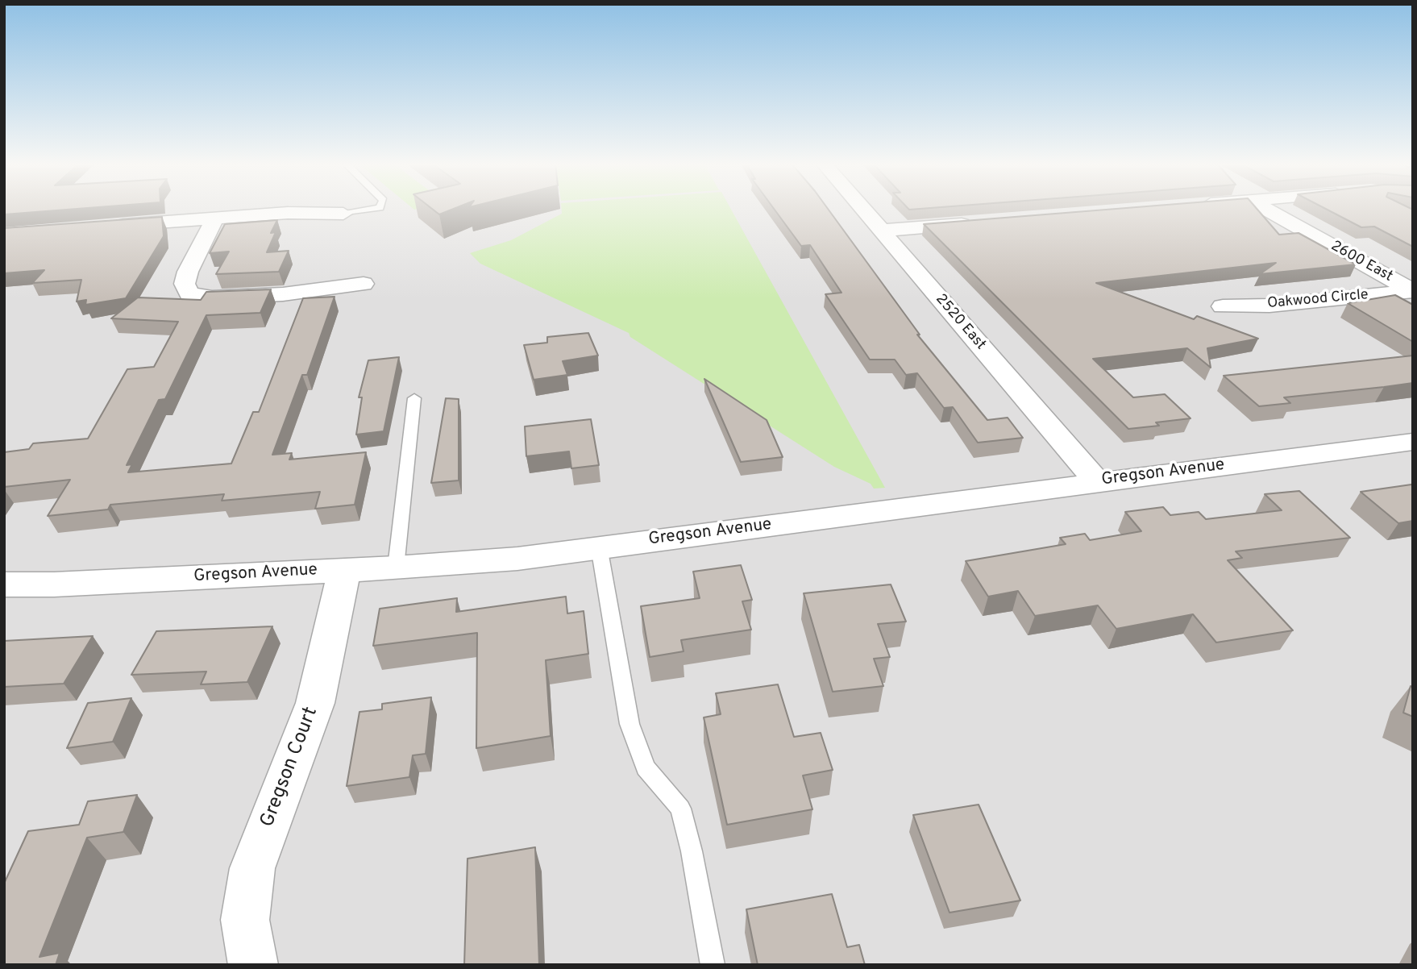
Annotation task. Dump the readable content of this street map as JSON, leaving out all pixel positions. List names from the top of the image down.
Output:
{
  "streets": {
    "street": [
      "2600 East",
      "Oakwood Circle",
      "2520 East",
      "Gregson Avenue",
      "Gregson Court"
    ]
  },
  "crossings": [
    ["2600 East", "Oakwood Circle"],
    ["2520 East", "Gregson Avenue"],
    ["Gregson Avenue", "Gregson Court"]
  ]
}
